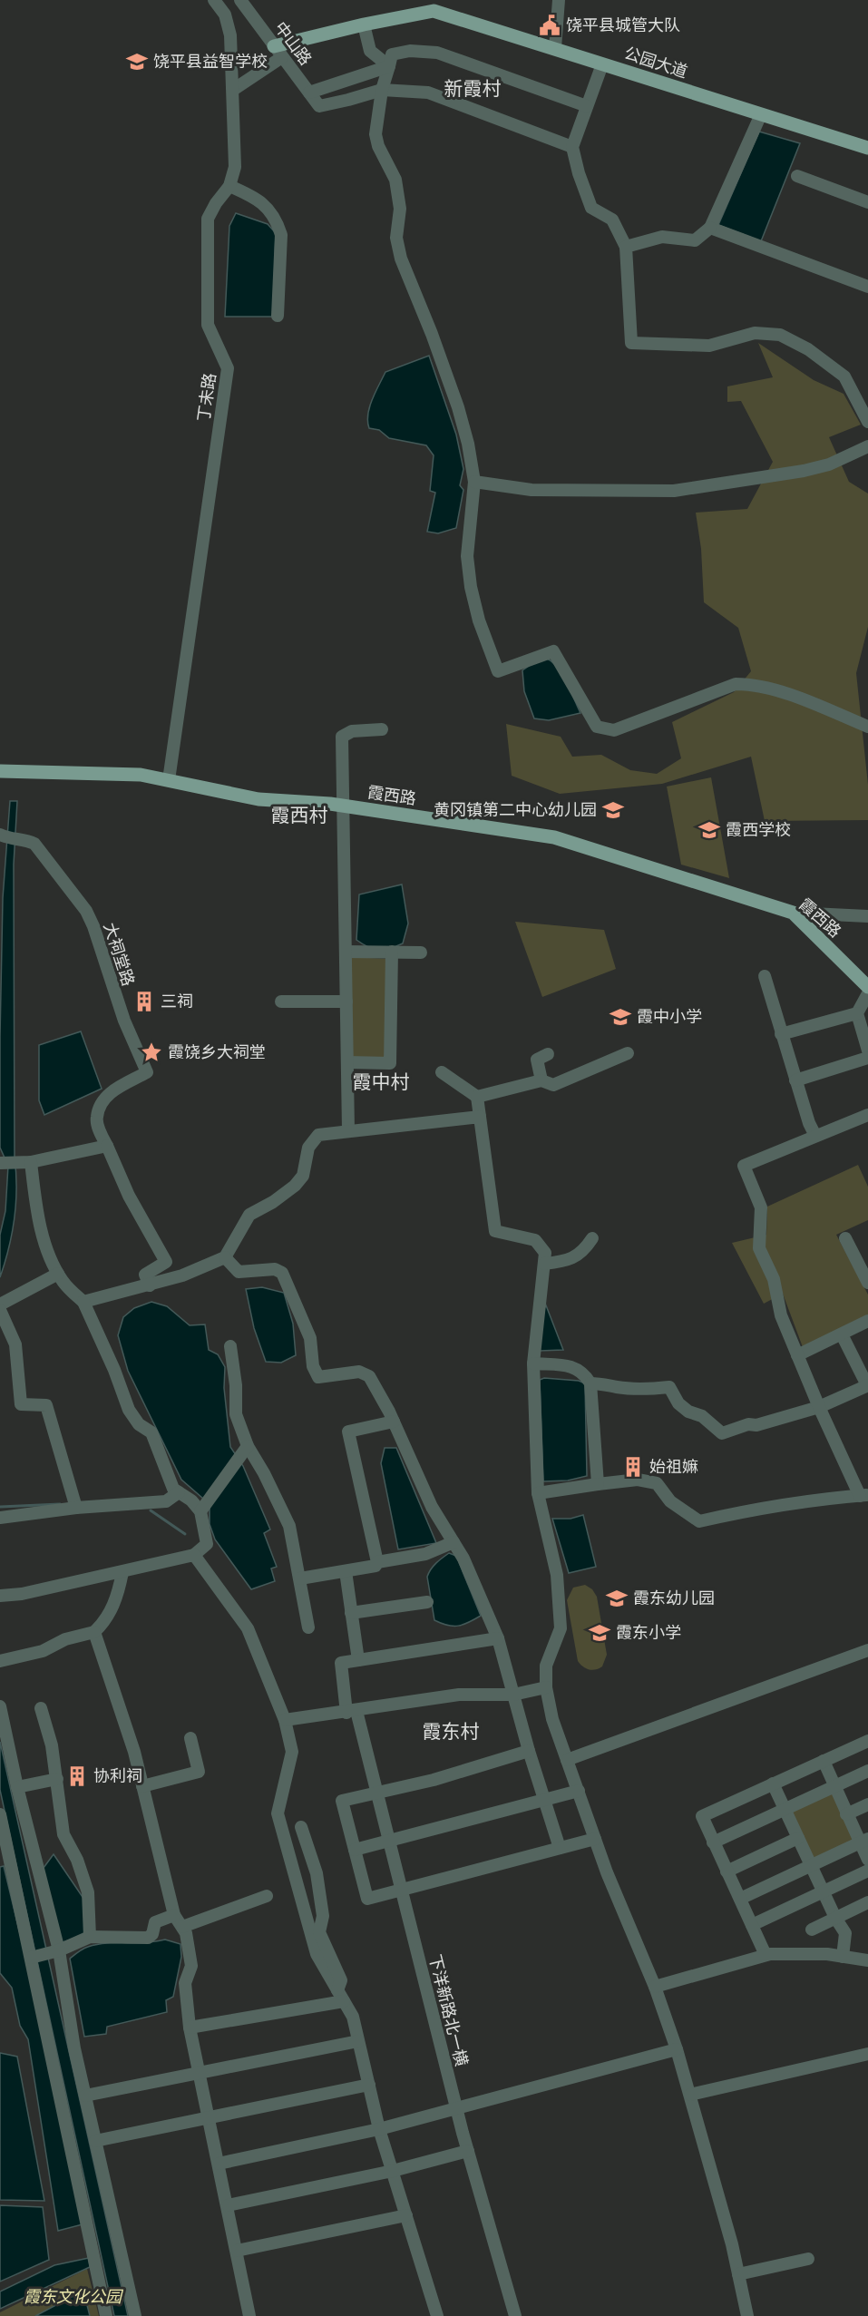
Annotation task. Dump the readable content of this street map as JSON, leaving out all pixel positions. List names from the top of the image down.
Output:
{
  "streets": {
    "main road": ["公园大道", "霞西路"],
    "street": [
      "中山路",
      "丁未路",
      "大祠堂路",
      "下洋新路北一横"
    ]
  },
  "crossings": [
    ["中山路", "公园大道"],
    ["丁未路", "霞西路"]
  ],
  "districts": [
    "新霞村",
    "霞西村",
    "霞中村",
    "霞东村"
  ],
  "parks": ["霞东文化公园"],
  "places": {
    "public building": ["饶平县城管大队"],
    "school or university": [
      "饶平县益智学校",
      "黄冈镇第二中心幼儿园",
      "霞西学校",
      "霞中小学",
      "霞东幼儿园",
      "霞东小学"
    ],
    "building": ["三祠", "始祖嫲", "协利祠"],
    "place": ["霞饶乡大祠堂"]
  }
}
